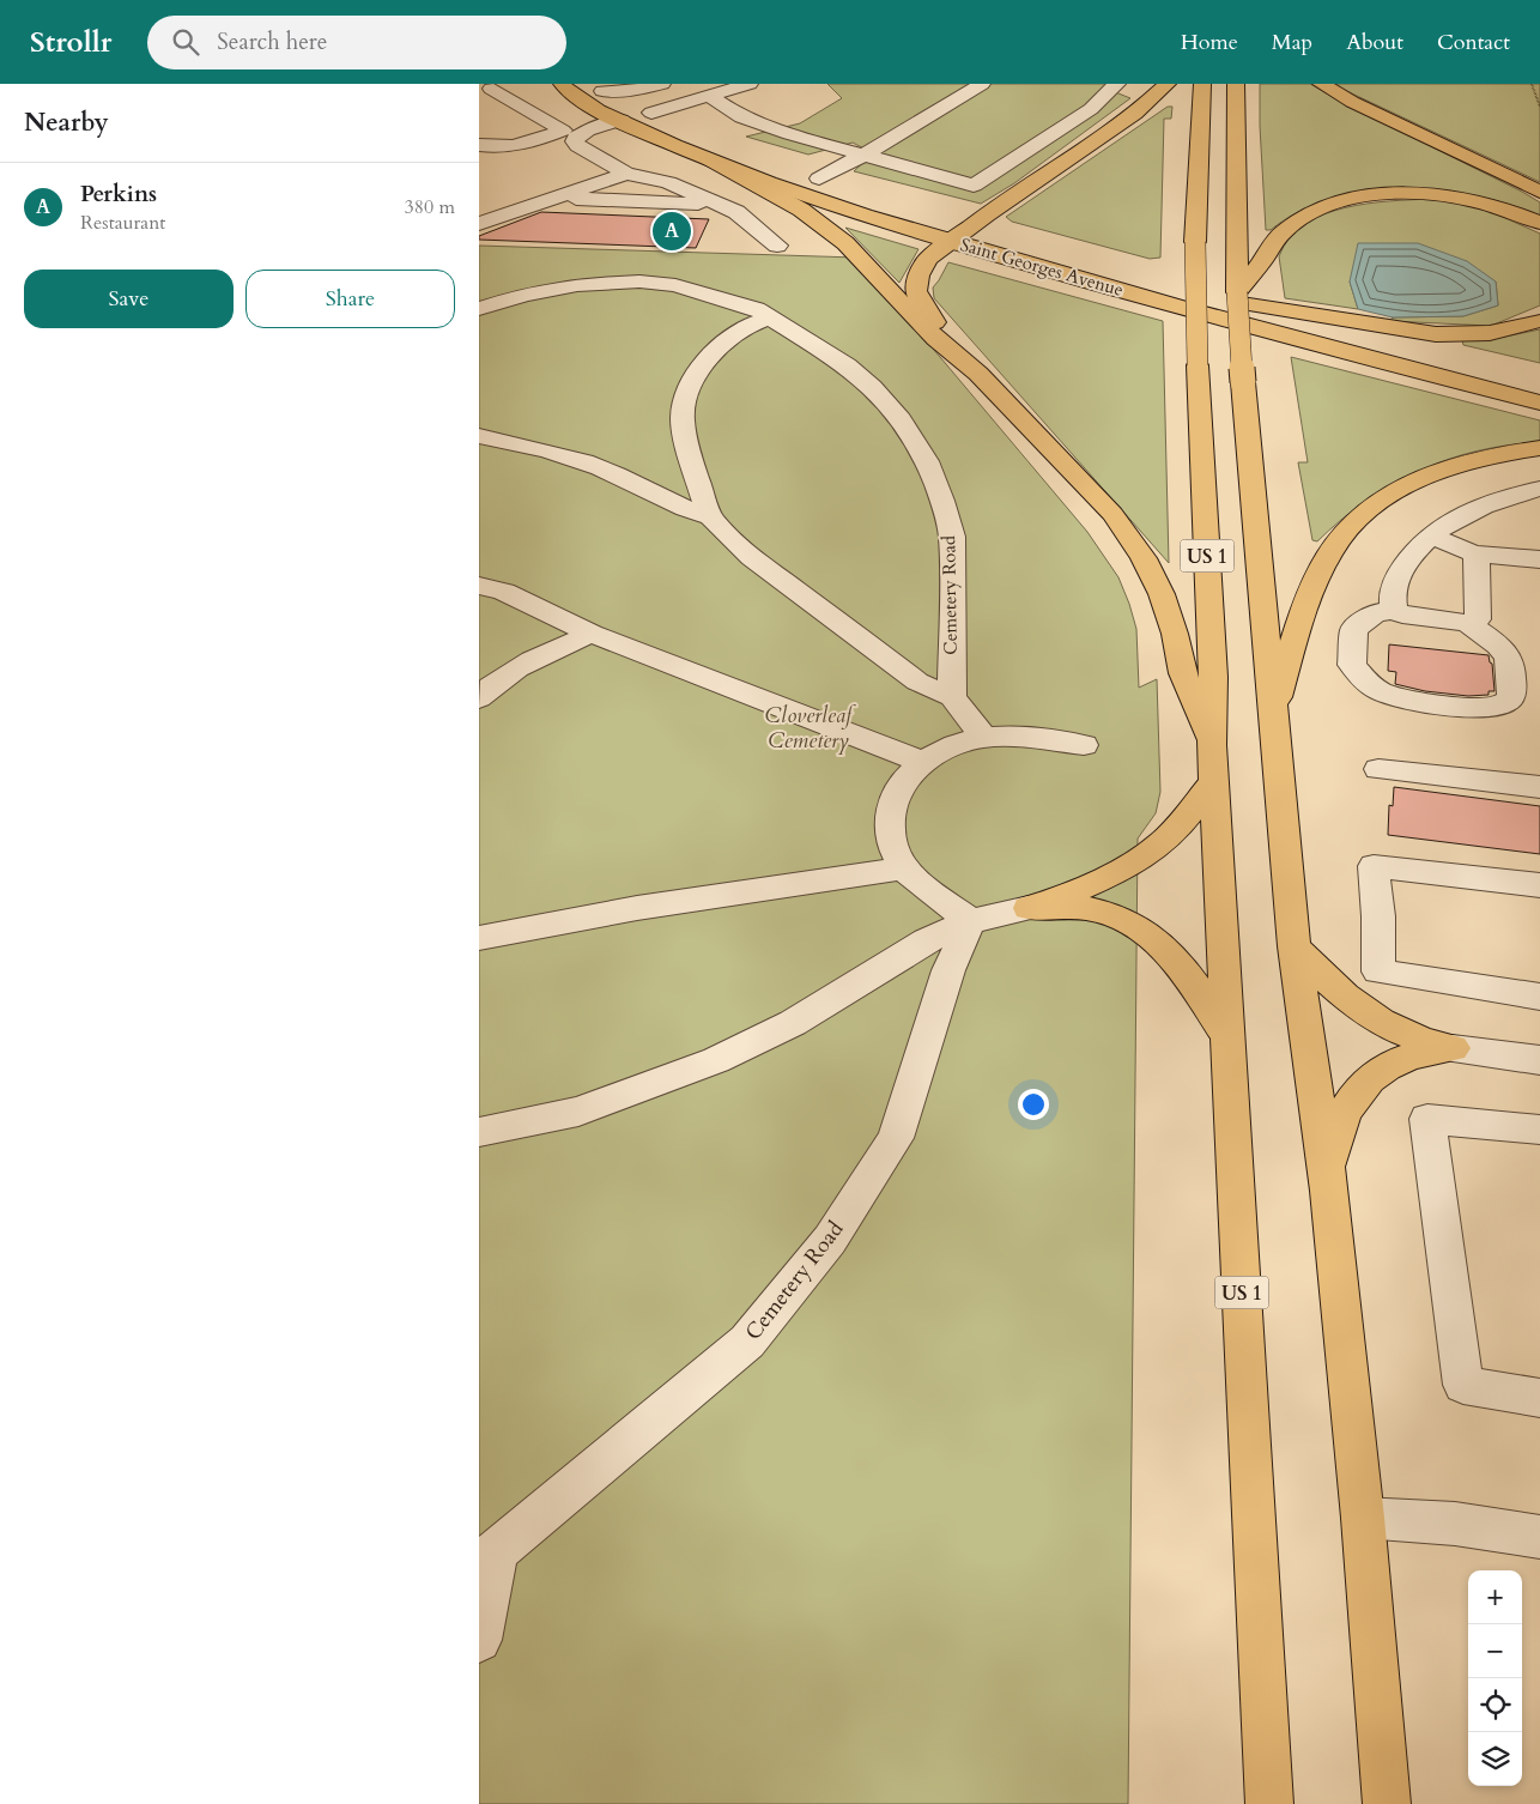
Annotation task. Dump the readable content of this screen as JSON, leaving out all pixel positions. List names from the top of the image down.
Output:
{
  "streets": {
    "main road": ["Saint Georges Avenue", "US 1"],
    "lane": ["Cemetery Road"]
  },
  "parks": ["Cloverleaf Cemetery"],
  "page": {
    "header": "Strollr",
    "search": "Search here",
    "nav": [
      "Home",
      "Map",
      "About",
      "Contact"
    ],
    "heading": "Nearby",
    "list": [
      {
        "mark": "A",
        "name": "Perkins",
        "note": "Restaurant",
        "value": "380 m"
      }
    ],
    "pins": "A",
    "buttons": ["Save", "Share"],
    "map_buttons": ["+", "−"]
  }
}
